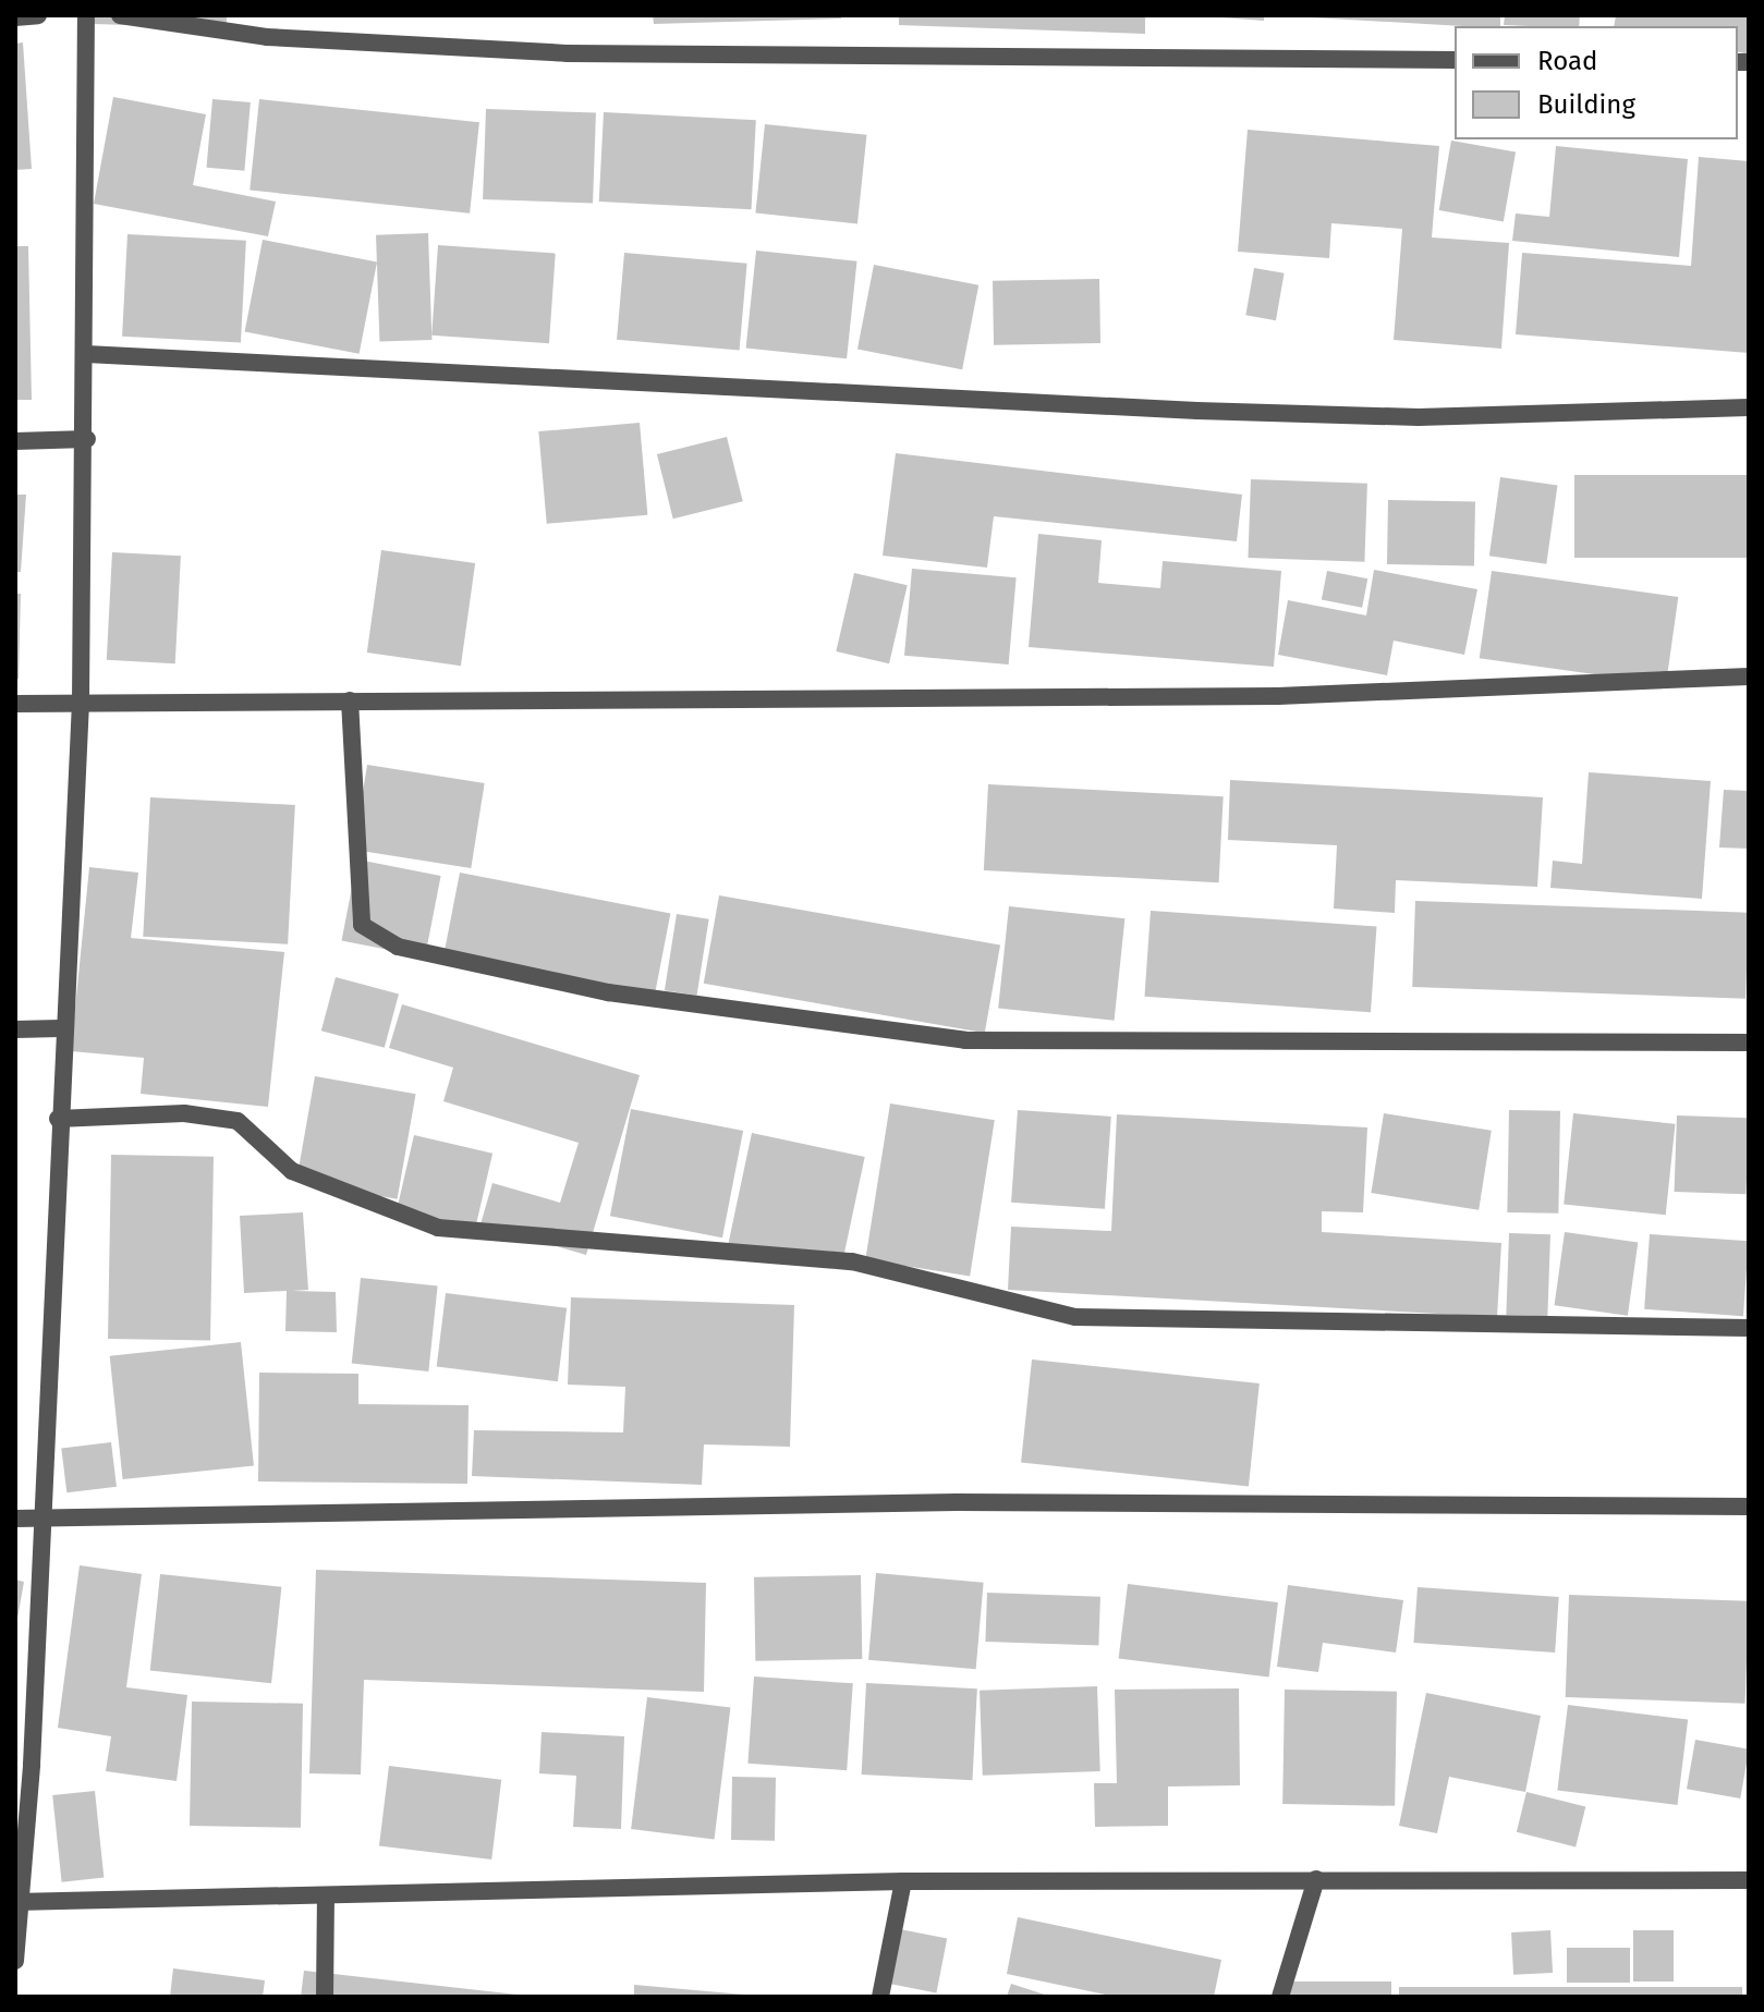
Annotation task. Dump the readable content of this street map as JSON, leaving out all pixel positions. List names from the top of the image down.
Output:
{
  "legend": ["Road", "Building"]
}
